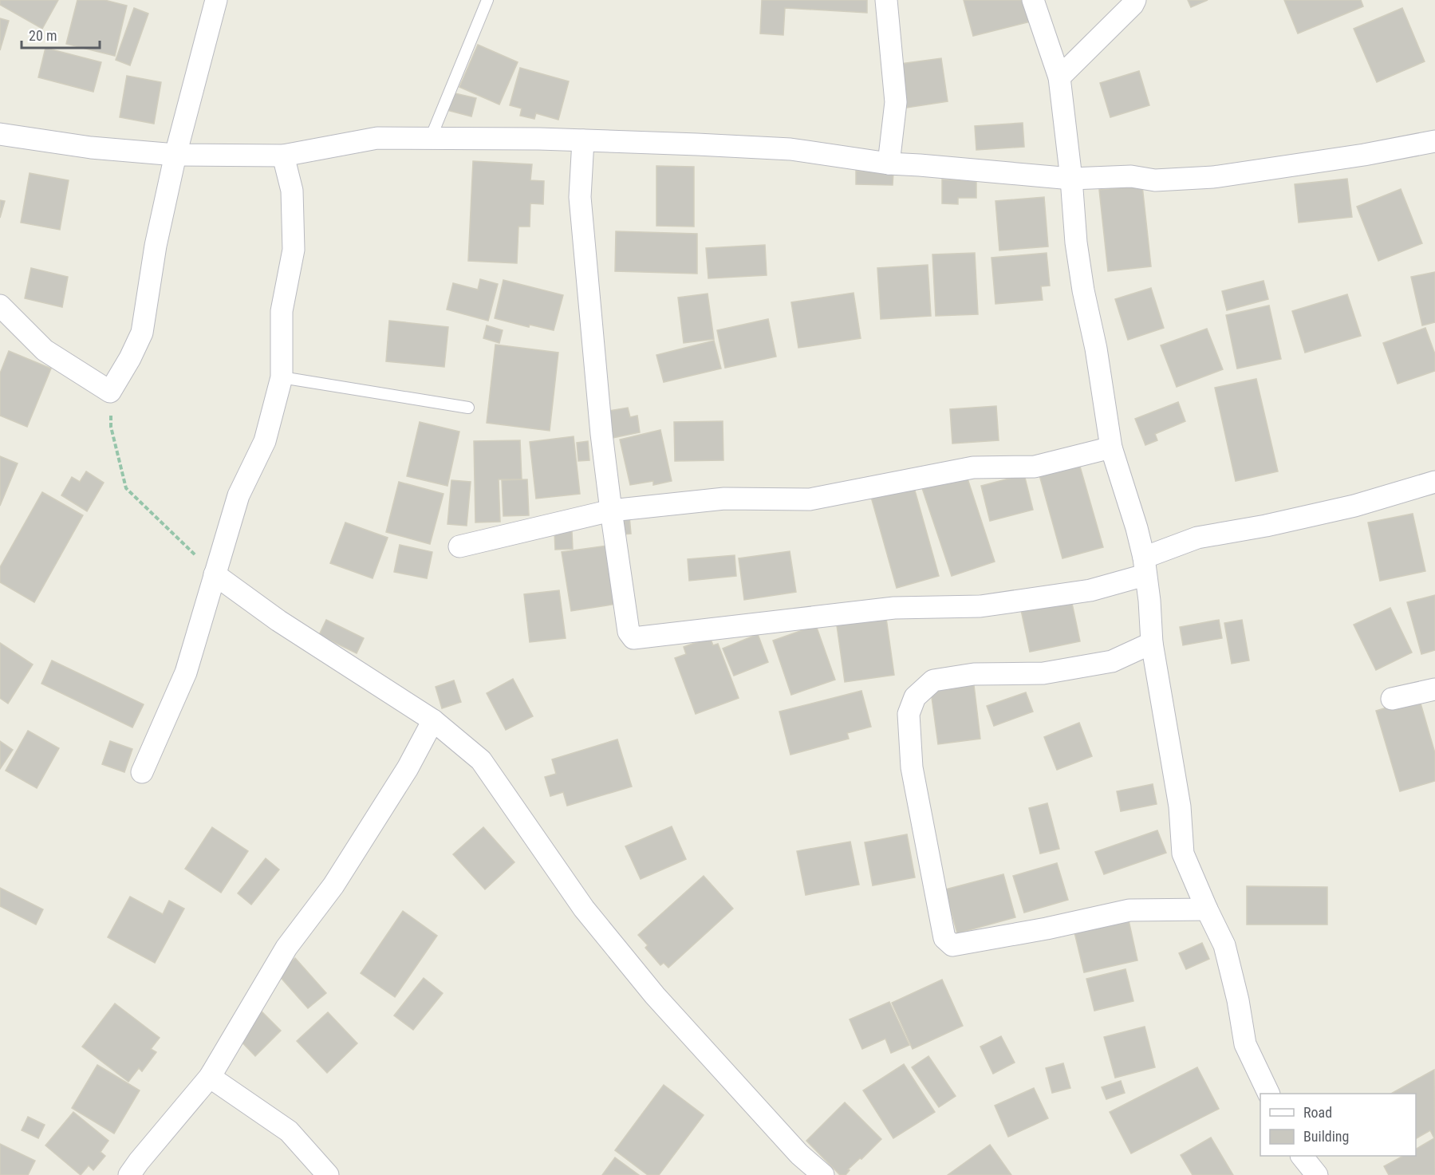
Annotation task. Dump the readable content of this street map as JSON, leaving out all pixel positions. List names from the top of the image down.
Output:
{
  "legend": ["Road", "Building"],
  "scale_bar": "20 m"
}
